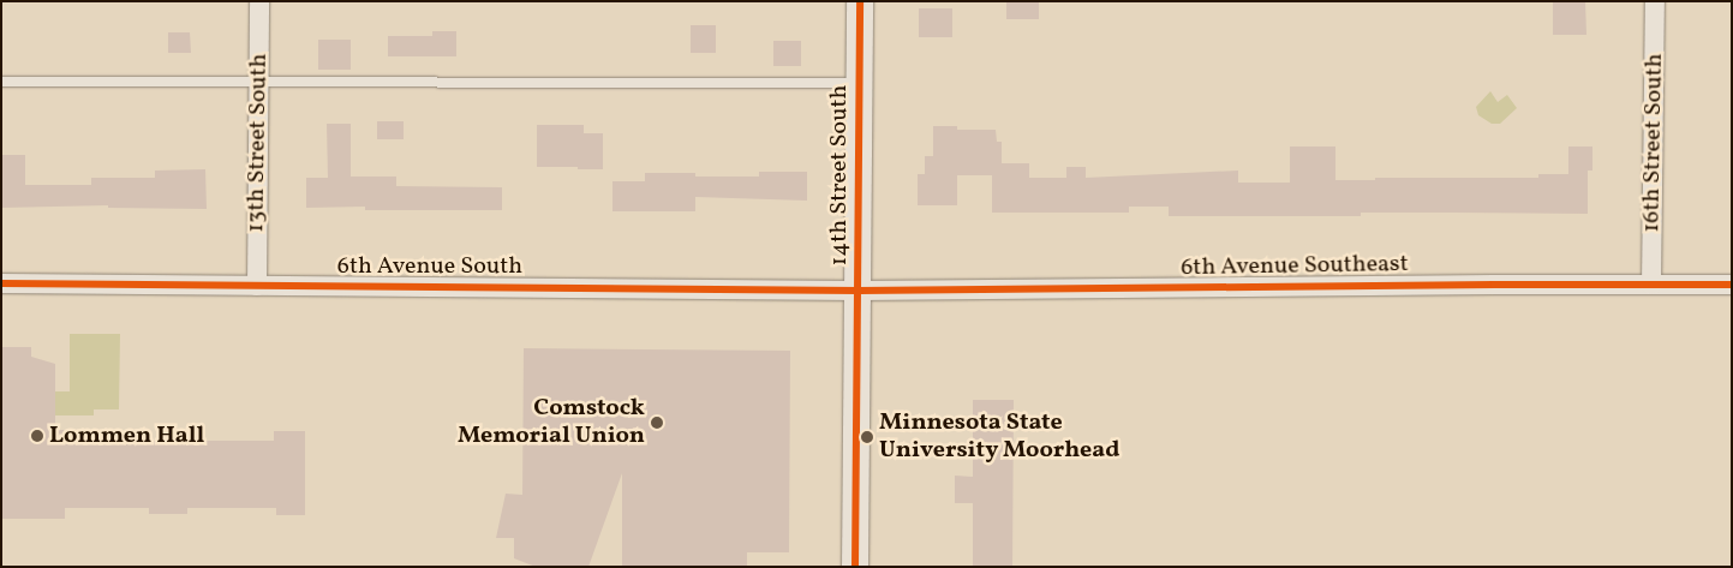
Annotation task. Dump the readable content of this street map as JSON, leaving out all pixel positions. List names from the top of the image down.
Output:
{
  "streets": {
    "street": [
      "13th Street South",
      "16th Street South",
      "14th Street South",
      "6th Avenue South",
      "6th Avenue Southeast"
    ]
  },
  "crossings": [
    ["13th Street South", "6th Avenue South"],
    ["16th Street South", "6th Avenue Southeast"],
    ["14th Street South", "6th Avenue South"],
    ["14th Street South", "6th Avenue Southeast"],
    ["6th Avenue South", "6th Avenue Southeast"]
  ],
  "places": ["Comstock Memorial Union", "Lommen Hall", "Minnesota State University Moorhead"]
}
